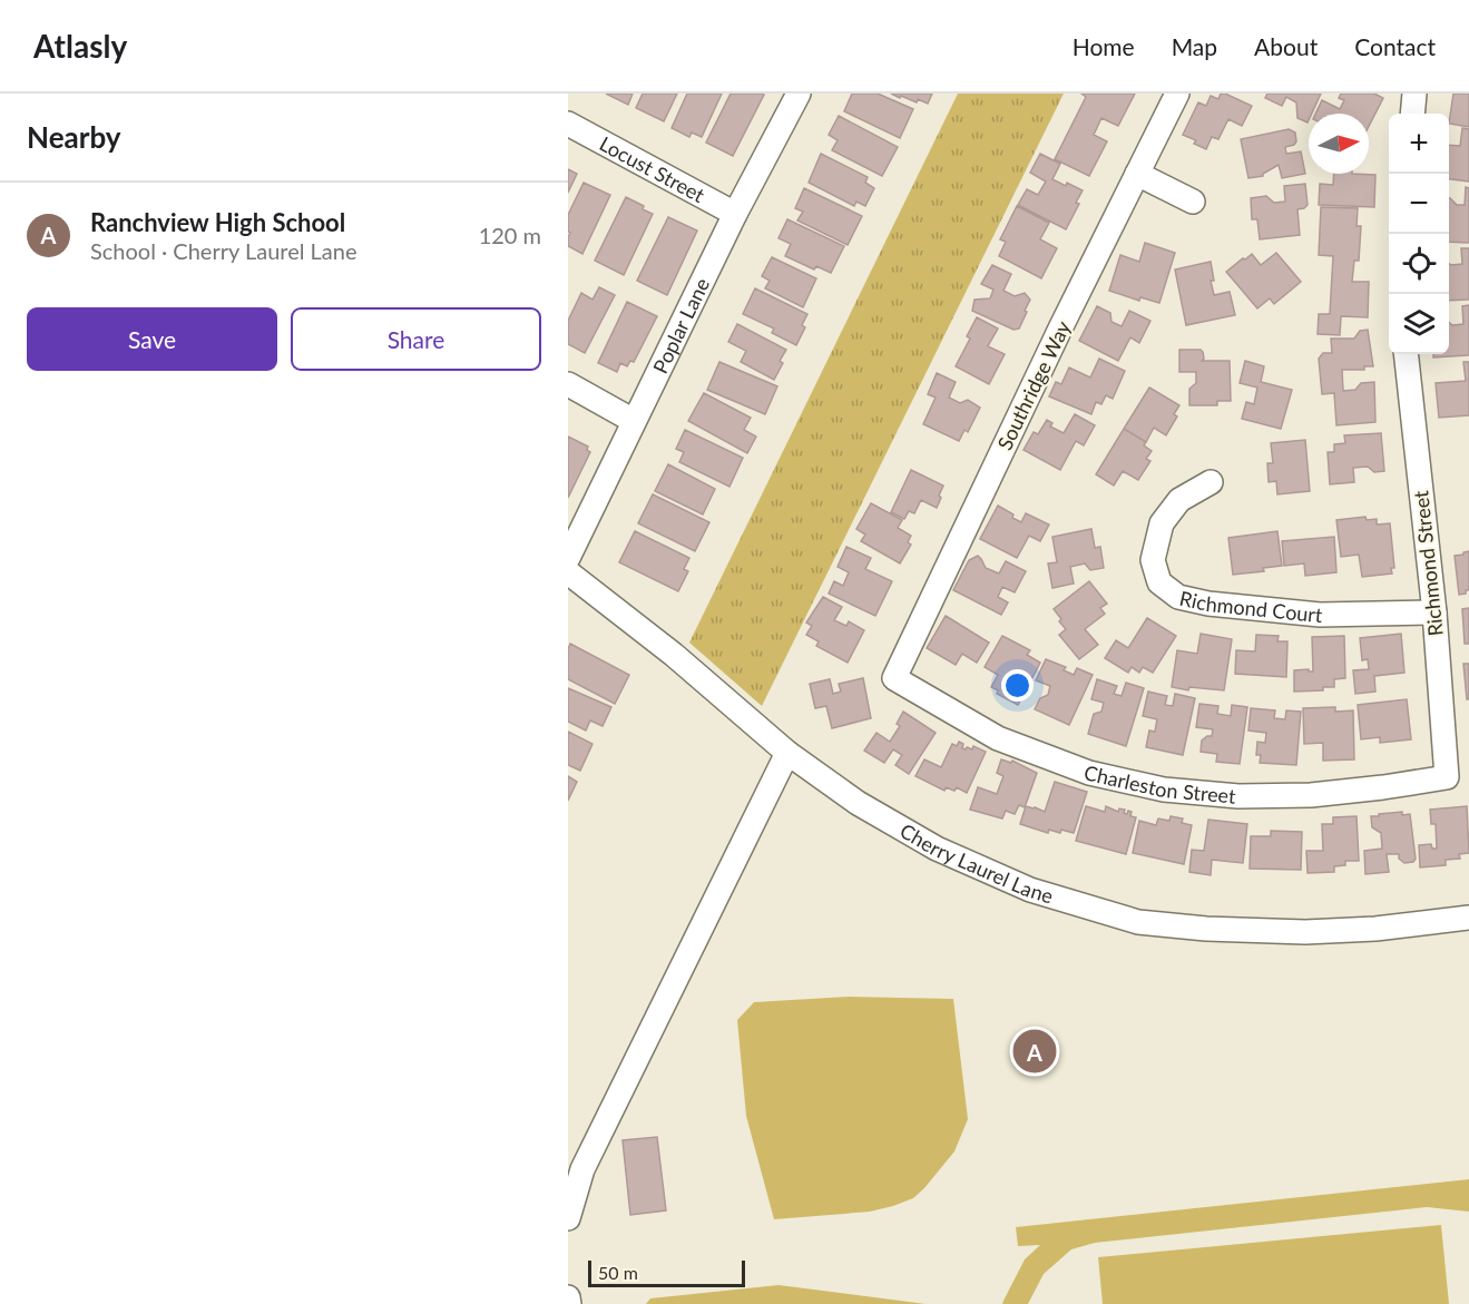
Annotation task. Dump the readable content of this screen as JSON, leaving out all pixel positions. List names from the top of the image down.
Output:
{
  "streets": {
    "street": [
      "Locust Street",
      "Poplar Lane",
      "Southridge Way",
      "Richmond Street",
      "Richmond Court",
      "Charleston Street",
      "Cherry Laurel Lane"
    ]
  },
  "crossings": [
    ["Locust Street", "Poplar Lane"],
    ["Southridge Way", "Charleston Street"],
    ["Richmond Street", "Richmond Court"],
    ["Richmond Street", "Charleston Street"]
  ],
  "scale_bar": "50 m",
  "north": "right",
  "page": {
    "header": "Atlasly",
    "nav": [
      "Home",
      "Map",
      "About",
      "Contact"
    ],
    "heading": "Nearby",
    "map_buttons": ["+", "−"],
    "list": [
      {
        "mark": "A",
        "name": "Ranchview High School",
        "note": "School · Cherry Laurel Lane",
        "value": "120 m"
      }
    ],
    "buttons": ["Save", "Share"],
    "pins": "A",
    "scale": "50 m"
  }
}
